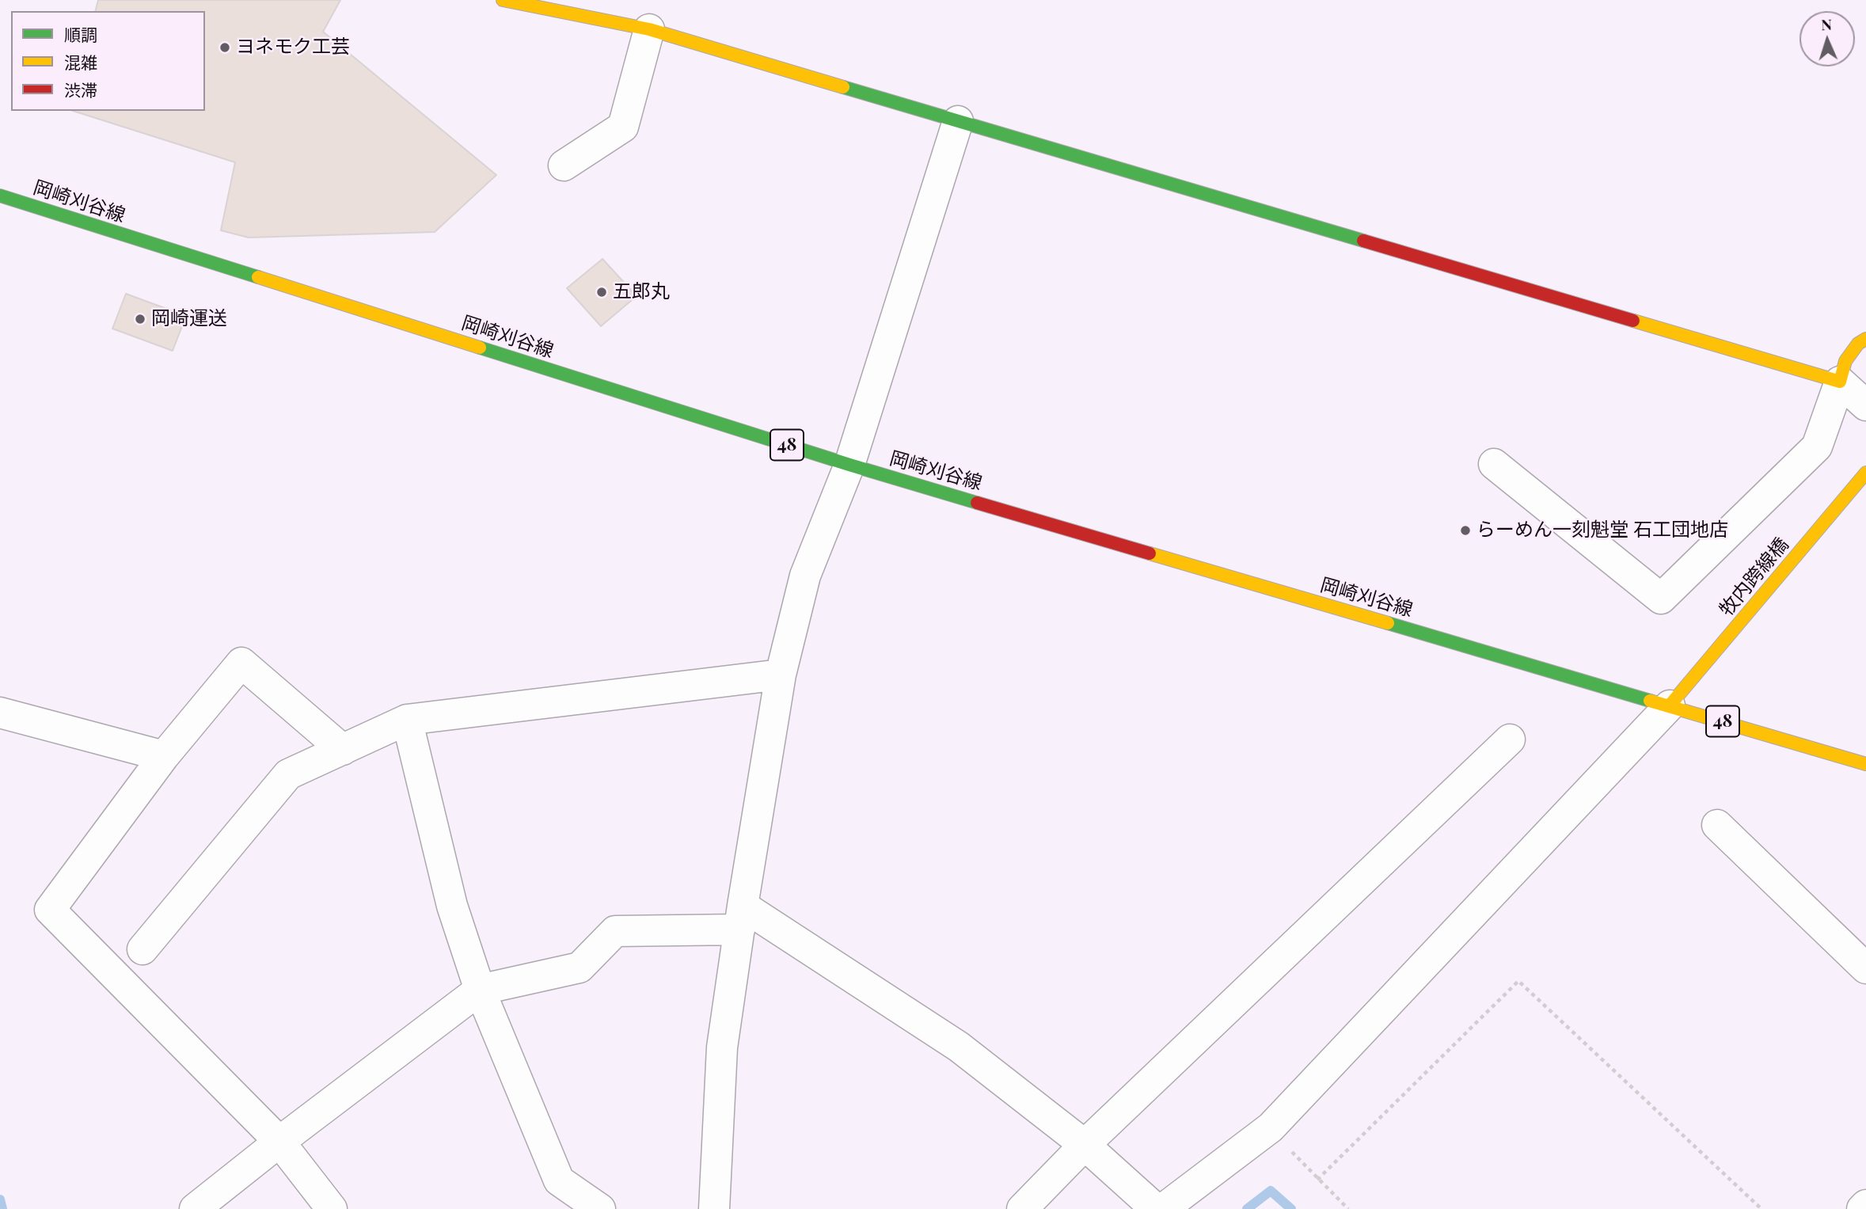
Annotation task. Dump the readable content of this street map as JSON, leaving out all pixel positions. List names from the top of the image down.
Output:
{
  "streets": {
    "main road": ["岡崎刈谷線", "48", "牧内跨線橋"]
  },
  "crossings": [
    ["岡崎刈谷線", "牧内跨線橋"]
  ],
  "places": [
    "ヨネモク工芸",
    "五郎丸",
    "岡崎運送",
    "らーめん一刻魁堂 石工団地店"
  ],
  "legend": ["順調", "混雑", "渋滞"],
  "north": "top"
}
